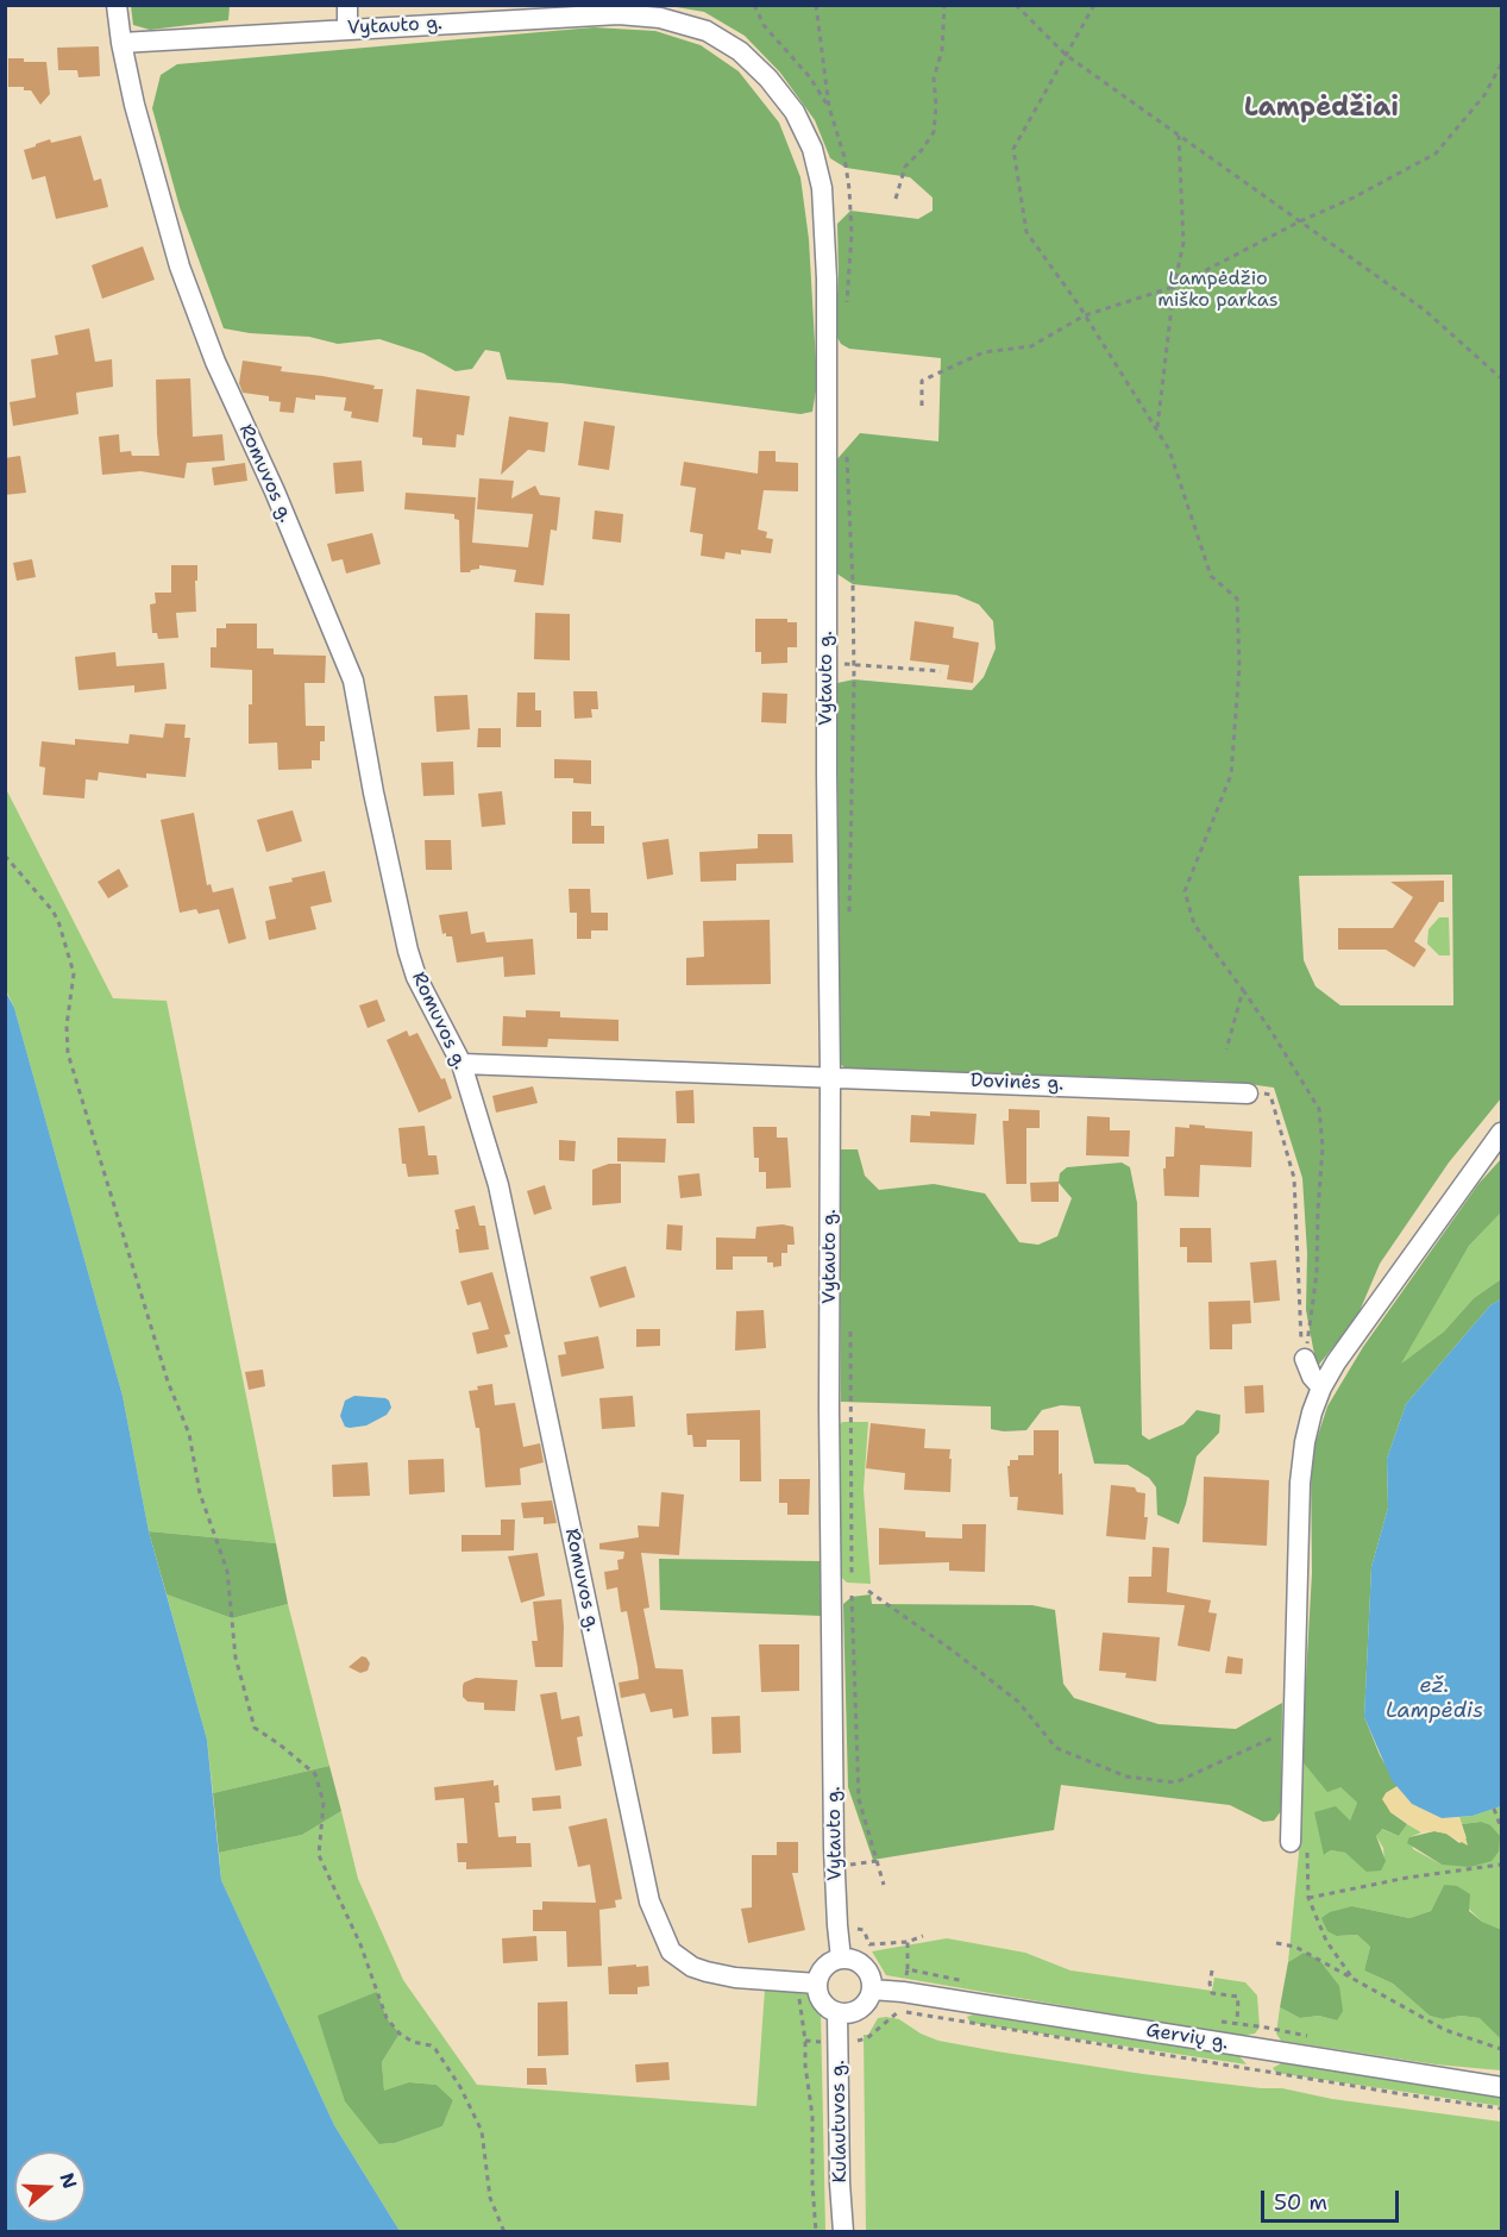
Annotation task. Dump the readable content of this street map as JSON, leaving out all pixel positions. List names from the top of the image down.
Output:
{
  "streets": {
    "street": [
      "Vytauto g.",
      "Romuvos g.",
      "Dovinės g.",
      "Gervių g.",
      "Kulautuvos g."
    ]
  },
  "crossings": [
    ["Vytauto g.", "Romuvos g."],
    ["Vytauto g.", "Dovinės g."],
    ["Vytauto g.", "Gervių g."],
    ["Vytauto g.", "Kulautuvos g."],
    ["Romuvos g.", "Dovinės g."],
    ["Romuvos g.", "Gervių g."],
    ["Romuvos g.", "Kulautuvos g."],
    ["Gervių g.", "Kulautuvos g."]
  ],
  "districts": ["Lampėdžiai"],
  "water": ["ež. Lampėdis"],
  "parks": ["Lampėdžio miško parkas"],
  "scale_bar": "50 m",
  "north": "right"
}
